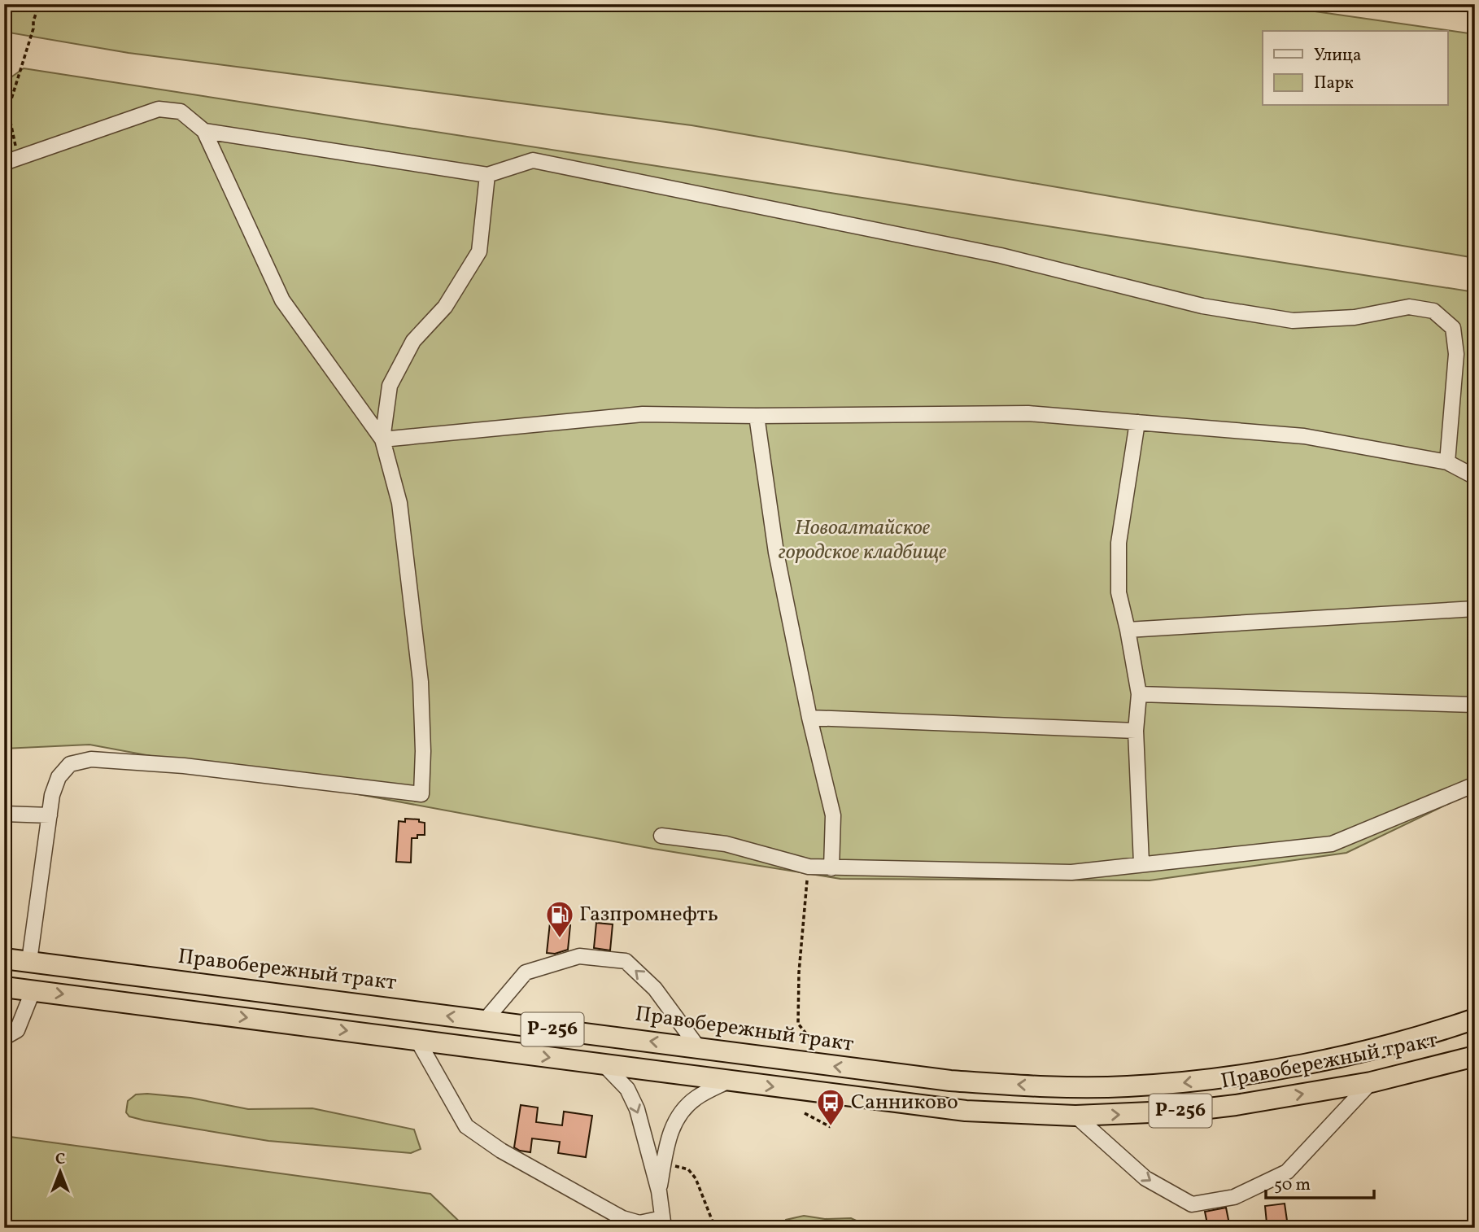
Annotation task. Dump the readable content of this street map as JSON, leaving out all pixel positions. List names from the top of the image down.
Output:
{
  "streets": {
    "highway": ["Правобережный тракт", "Р-256"]
  },
  "parks": ["Новоалтайское городское кладбище"],
  "places": {
    "fuel station": ["Газпромнефть"],
    "bus stop": ["Санниково"]
  },
  "legend": ["Улица", "Парк"],
  "scale_bar": "50 m",
  "north": "top"
}
